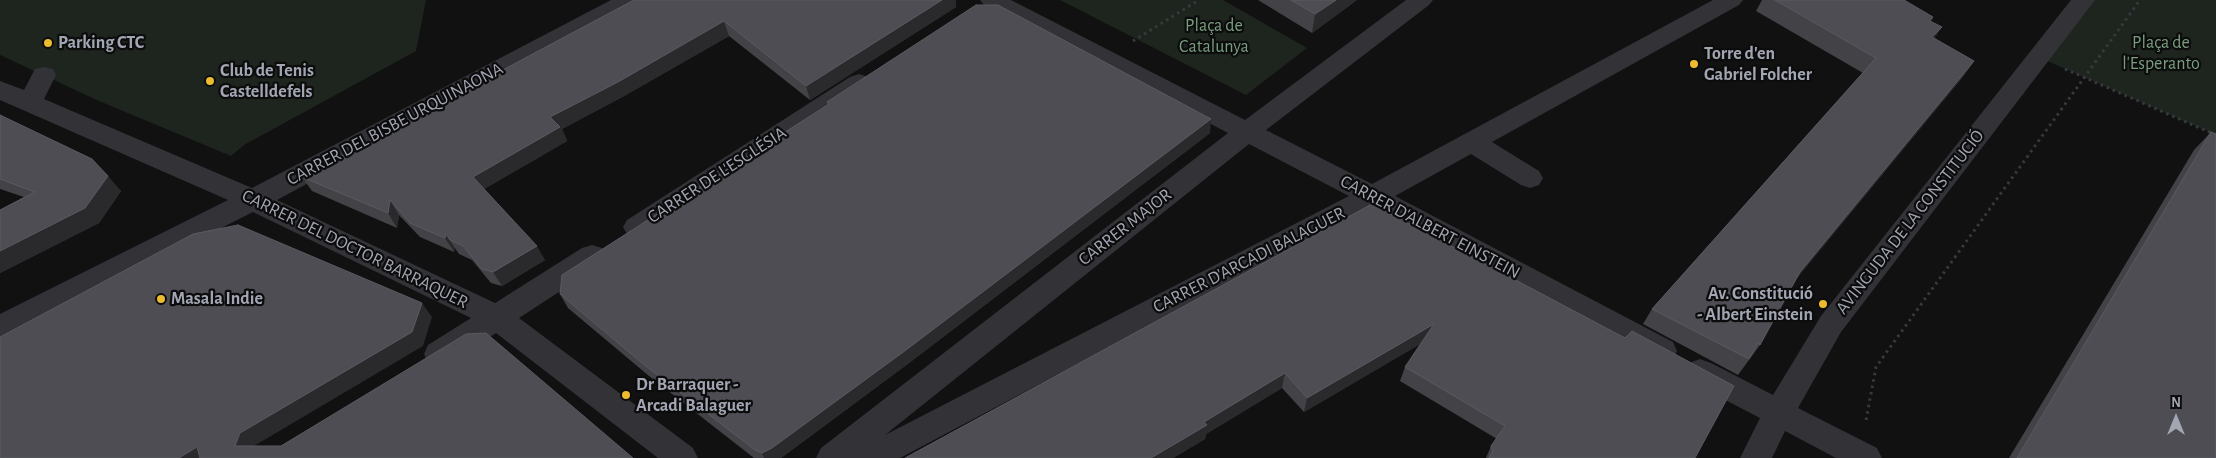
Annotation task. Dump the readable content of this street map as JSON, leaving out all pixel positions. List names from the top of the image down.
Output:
{
  "streets": {
    "street": [
      "CARRER DEL BISBE URQUINAONA",
      "CARRER DE L'ESGLÉSIA",
      "AVINGUDA DE LA CONSTITUCIÓ",
      "CARRER MAJOR",
      "CARRER D'ALBERT EINSTEIN",
      "CARRER DEL DOCTOR BARRAQUER",
      "CARRER D'ARCADI BALAGUER"
    ]
  },
  "crossings": [
    ["CARRER DEL BISBE URQUINAONA", "CARRER DEL DOCTOR BARRAQUER"],
    ["CARRER DE L'ESGLÉSIA", "CARRER DEL DOCTOR BARRAQUER"],
    ["AVINGUDA DE LA CONSTITUCIÓ", "CARRER D'ALBERT EINSTEIN"],
    ["CARRER MAJOR", "CARRER D'ALBERT EINSTEIN"],
    ["CARRER D'ALBERT EINSTEIN", "CARRER D'ARCADI BALAGUER"]
  ],
  "parks": ["Plaça de Catalunya", "Plaça de l'Esperanto"],
  "places": [
    "Parking CTC",
    "Torre d'en Gabriel Folcher",
    "Club de Tenis Castelldefels",
    "Masala Indie",
    "Av. Constitució - Albert Einstein",
    "Dr Barraquer - Arcadi Balaguer"
  ],
  "north": "top"
}
